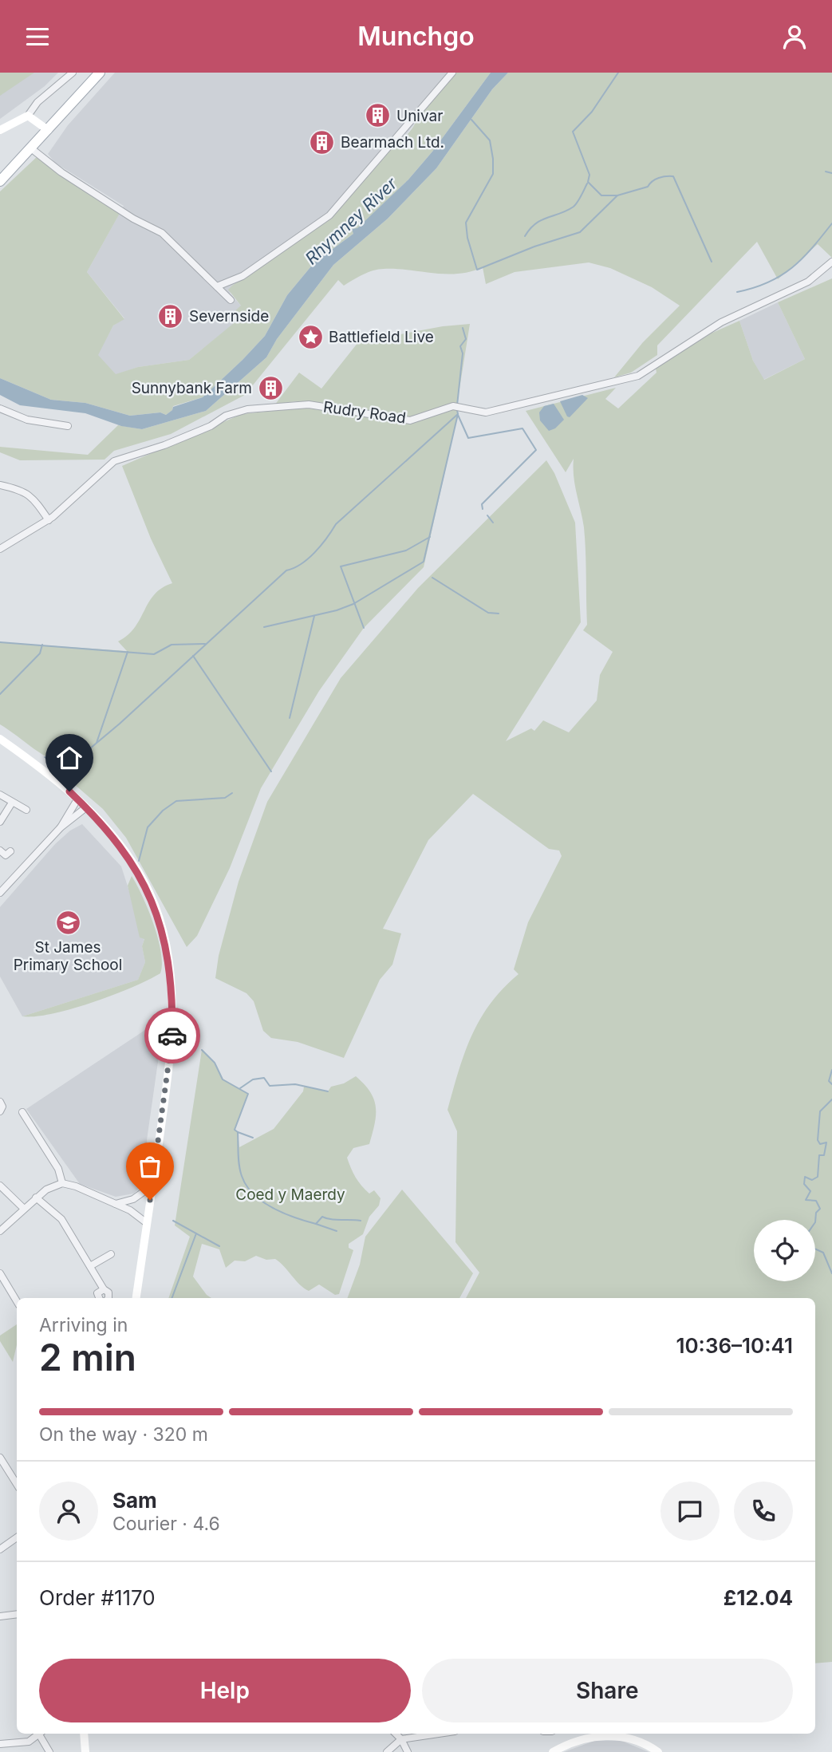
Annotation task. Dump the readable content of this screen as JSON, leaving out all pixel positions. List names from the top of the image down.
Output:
{
  "streets": {
    "street": ["Rudry Road"]
  },
  "water": ["Rhymney River"],
  "parks": ["Coed y Maerdy"],
  "places": {
    "building": [
      "Univar",
      "Bearmach Ltd.",
      "Severnside",
      "Sunnybank Farm"
    ],
    "place": ["Battlefield Live"],
    "school or university": ["St James Primary School"]
  },
  "page": {
    "header": "Munchgo",
    "heading": ["2 min", "Arriving in", "10:36–10:41"],
    "panel": [
      "Sam",
      "Courier · 4.6",
      "Order #1170",
      "£12.04"
    ],
    "bar": "On the way · 320 m",
    "buttons": ["Help", "Share"]
  }
}
